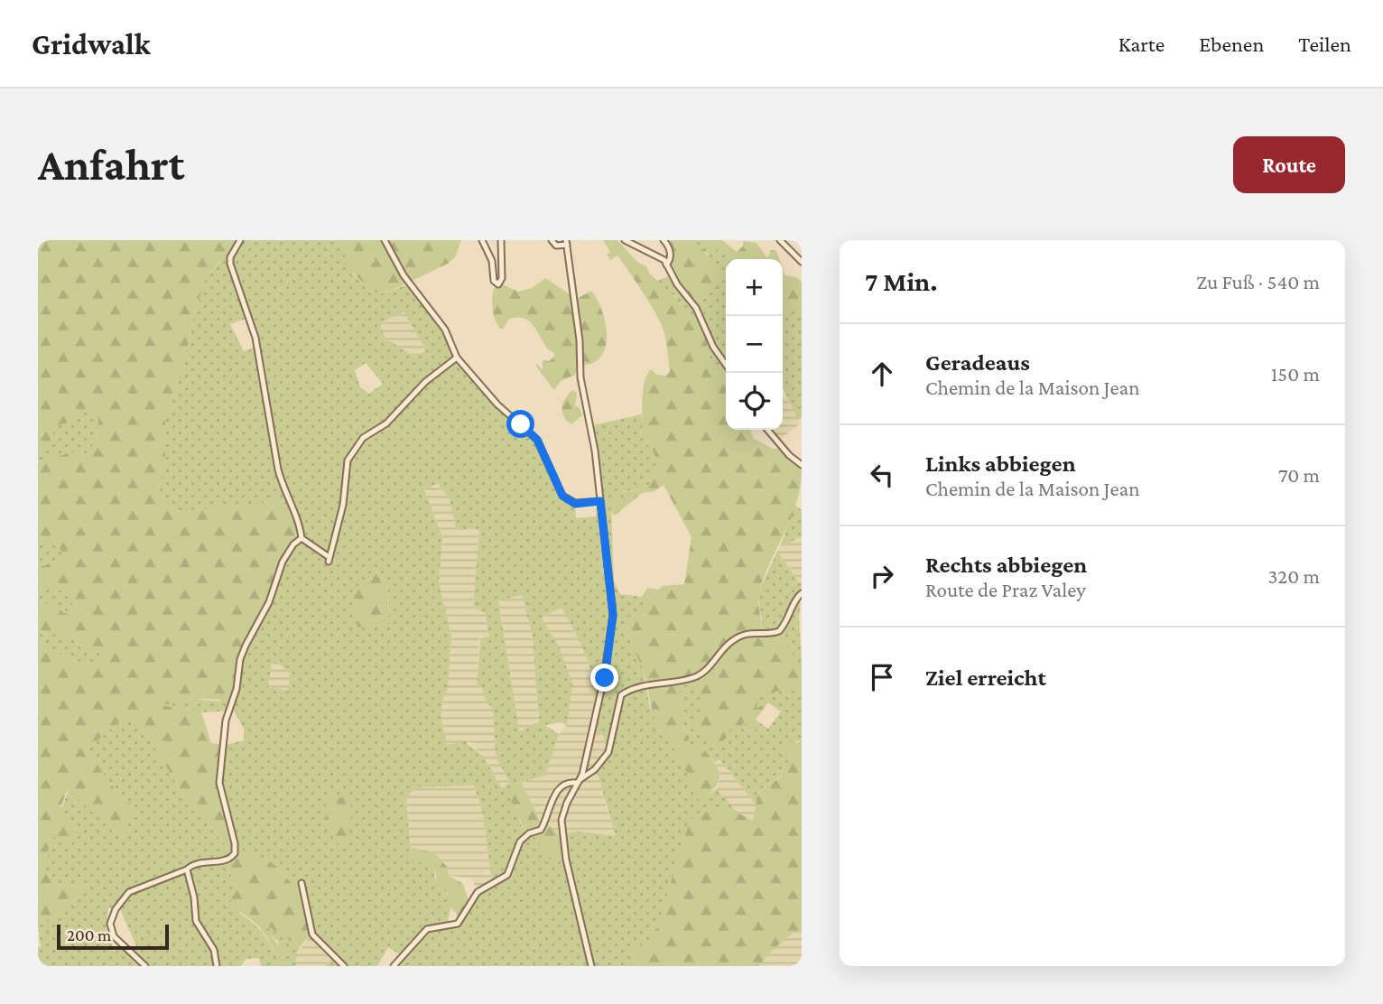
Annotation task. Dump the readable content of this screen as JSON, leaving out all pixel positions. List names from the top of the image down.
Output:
{
  "scale_bar": "200 m",
  "page": {
    "header": "Gridwalk",
    "nav": ["Karte", "Ebenen", "Teilen"],
    "buttons": "Route",
    "title": "Anfahrt",
    "heading": ["7 Min.", "Zu Fuß · 540 m"],
    "map_buttons": ["+", "−"],
    "list": [
      ["Geradeaus", "Chemin de la Maison Jean", "150 m"],
      ["Links abbiegen", "Chemin de la Maison Jean", "70 m"],
      ["Rechts abbiegen", "Route de Praz Valey", "320 m"],
      "Ziel erreicht"
    ],
    "scale": "200 m"
  }
}
